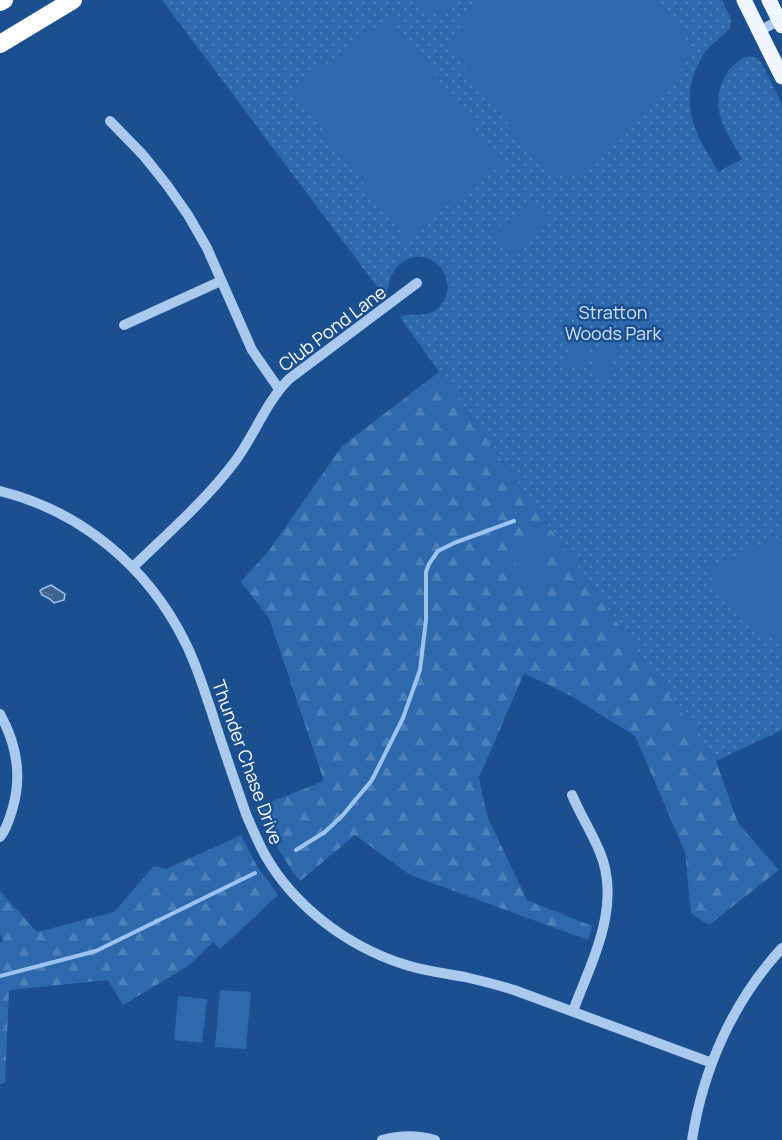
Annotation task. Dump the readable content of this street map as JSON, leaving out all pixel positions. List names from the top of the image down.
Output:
{
  "streets": {
    "street": ["Club Pond Lane", "Thunder Chase Drive"]
  },
  "crossings": [
    ["Club Pond Lane", "Thunder Chase Drive"]
  ],
  "parks": ["Stratton Woods Park"]
}
